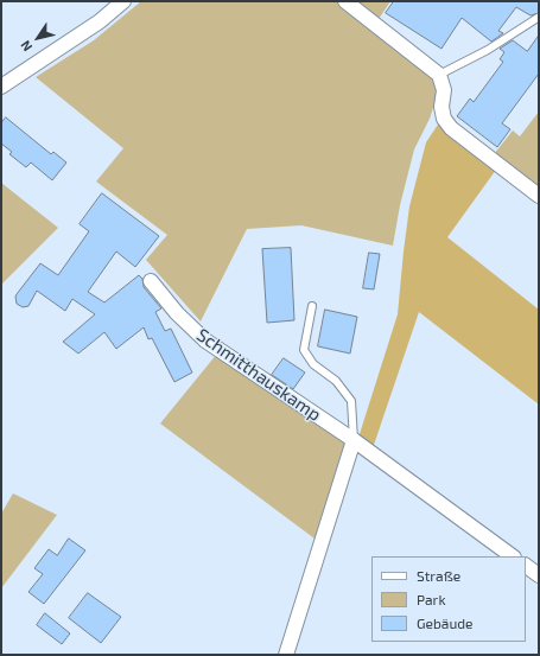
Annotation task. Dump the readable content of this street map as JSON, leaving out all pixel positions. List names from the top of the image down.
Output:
{
  "streets": {
    "street": ["Schmitthauskamp"]
  },
  "legend": ["Straße", "Park", "Gebäude"],
  "north": "bottom left"
}
